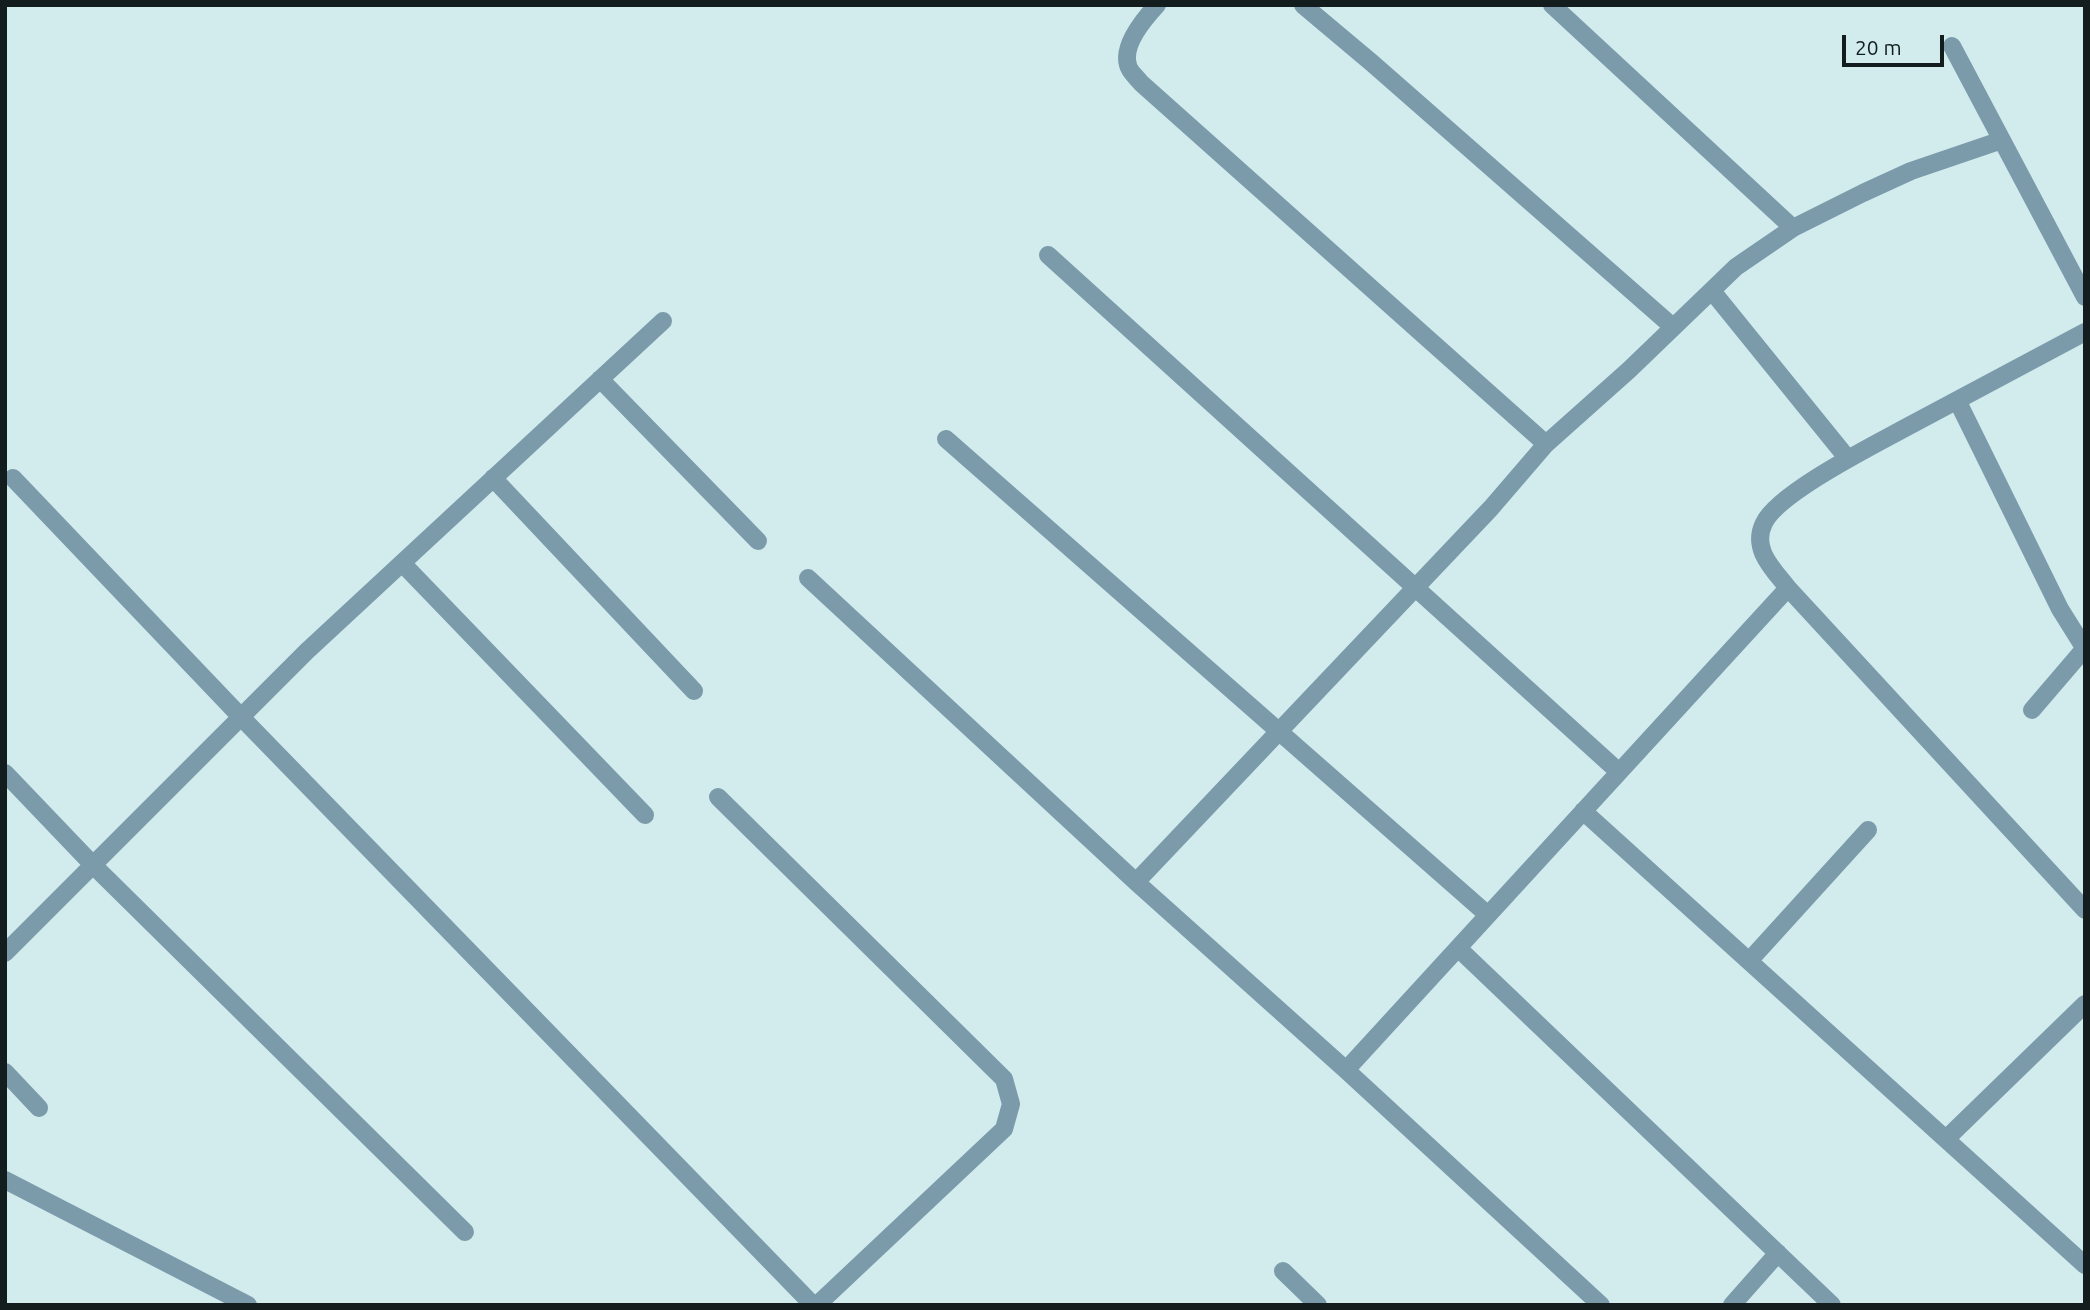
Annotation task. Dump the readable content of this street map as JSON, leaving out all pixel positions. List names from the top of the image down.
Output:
{
  "scale_bar": "20 m"
}
